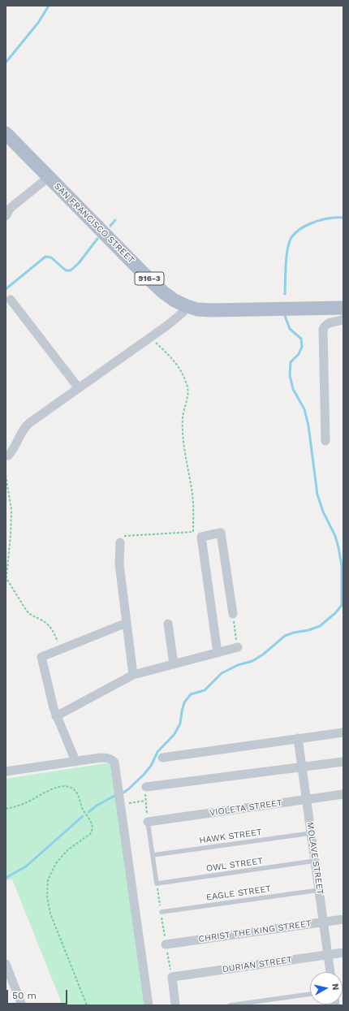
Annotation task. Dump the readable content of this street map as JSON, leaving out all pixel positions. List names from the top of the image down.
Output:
{
  "streets": {
    "main road": ["SAN FRANCISCO STREET", "916-3"],
    "street": [
      "VIOLETA STREET",
      "MOLAVE STREET",
      "CHRIST THE KING STREET",
      "DURIAN STREET"
    ],
    "lane": ["HAWK STREET", "OWL STREET", "EAGLE STREET"]
  },
  "crossings": [
    ["VIOLETA STREET", "MOLAVE STREET"],
    ["HAWK STREET", "MOLAVE STREET"],
    ["MOLAVE STREET", "OWL STREET"],
    ["MOLAVE STREET", "EAGLE STREET"],
    ["MOLAVE STREET", "CHRIST THE KING STREET"],
    ["MOLAVE STREET", "DURIAN STREET"]
  ],
  "scale_bar": "50 m",
  "north": "right"
}
